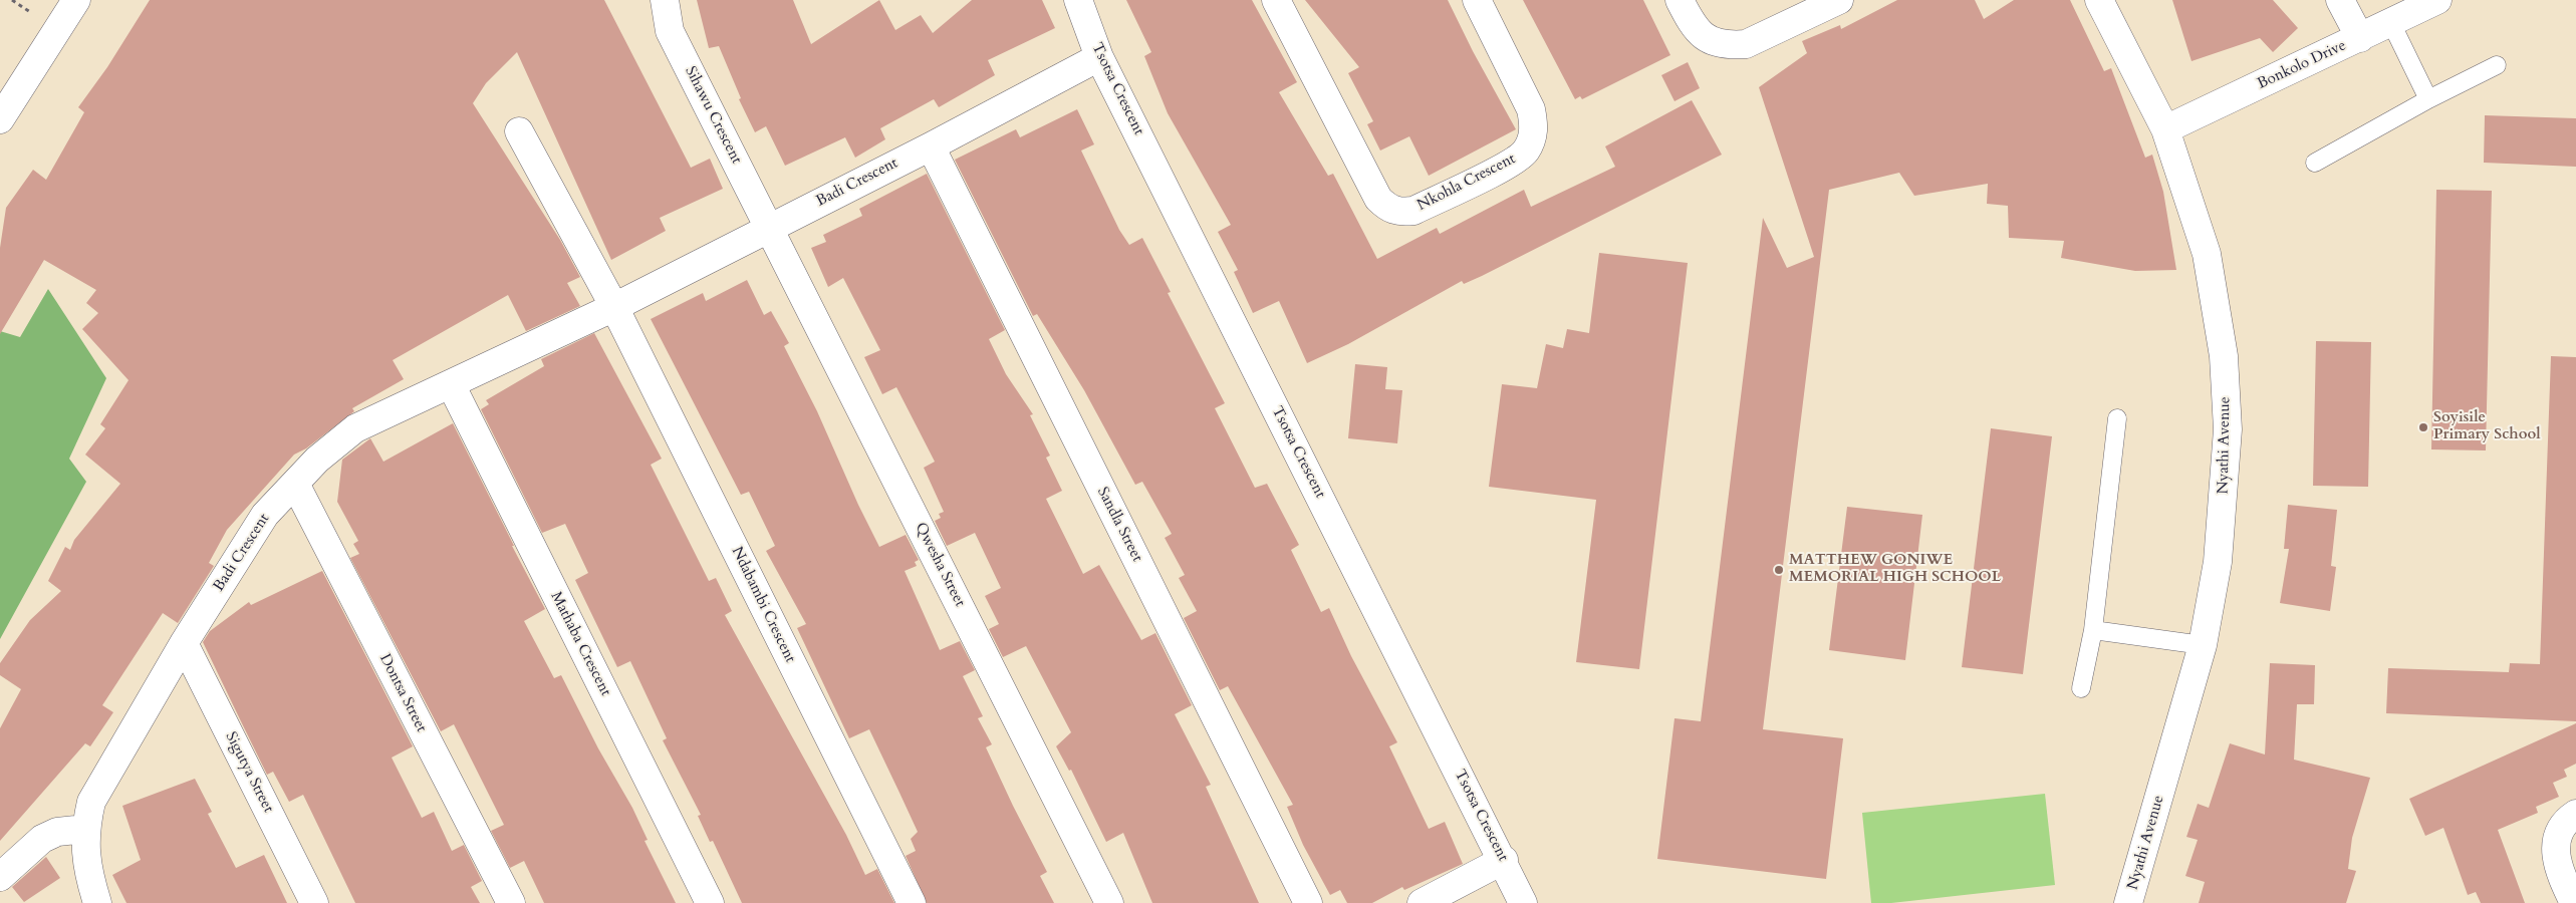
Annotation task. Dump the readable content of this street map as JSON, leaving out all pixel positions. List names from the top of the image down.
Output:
{
  "streets": {
    "street": [
      "Bonkolo Drive",
      "Tsotsa Crescent",
      "Sihawu Crescent",
      "Badi Crescent",
      "Nkohla Crescent",
      "Nyathi Avenue",
      "Sandla Street",
      "Qwesha Street",
      "Ndabambi Crescent",
      "Mathaba Crescent",
      "Dontsa Street",
      "Sigutya Street"
    ]
  },
  "crossings": [
    ["Bonkolo Drive", "Nyathi Avenue"],
    ["Tsotsa Crescent", "Badi Crescent"],
    ["Sihawu Crescent", "Badi Crescent"],
    ["Sihawu Crescent", "Qwesha Street"],
    ["Badi Crescent", "Sandla Street"],
    ["Badi Crescent", "Qwesha Street"],
    ["Badi Crescent", "Ndabambi Crescent"],
    ["Badi Crescent", "Mathaba Crescent"],
    ["Badi Crescent", "Dontsa Street"],
    ["Badi Crescent", "Sigutya Street"]
  ],
  "places": ["Soyisile Primary School", "MATTHEW GONIWE MEMORIAL HIGH SCHOOL"]
}
